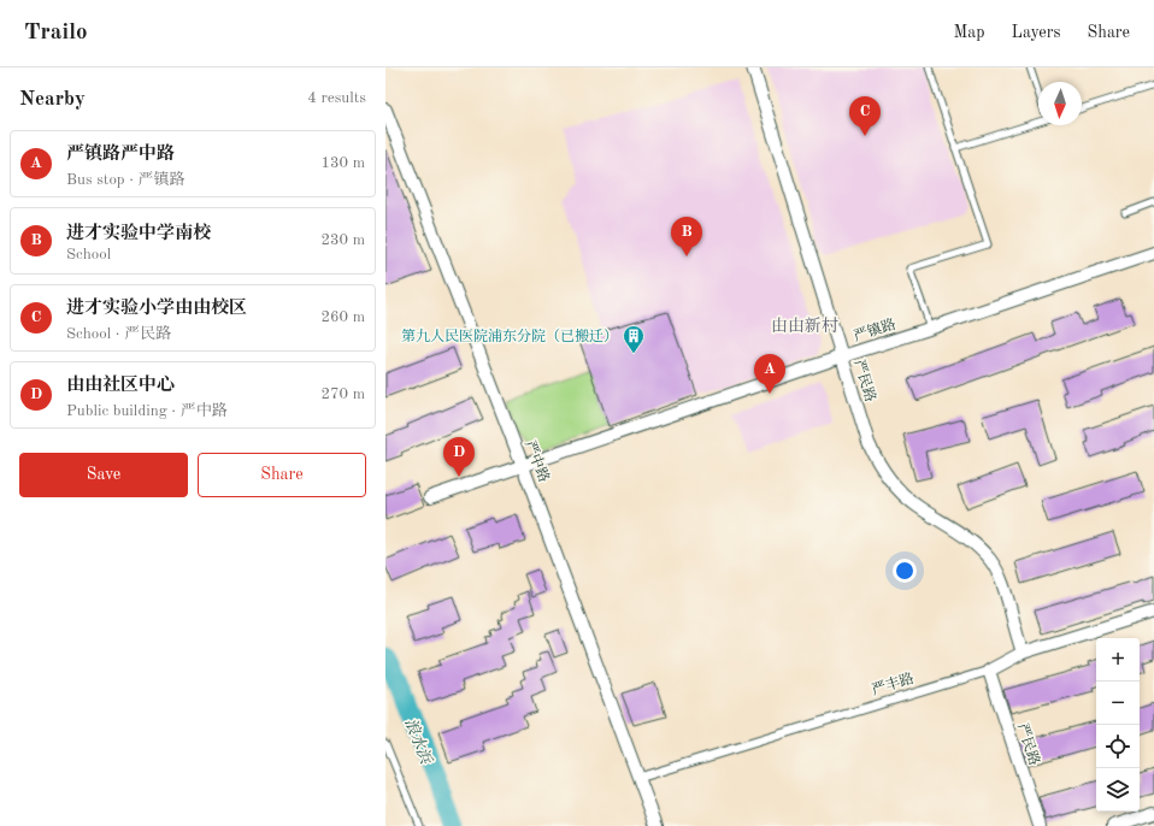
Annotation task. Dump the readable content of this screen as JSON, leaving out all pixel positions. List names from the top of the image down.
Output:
{
  "streets": {
    "street": [
      "严镇路",
      "严民路",
      "严中路",
      "严丰路"
    ]
  },
  "crossings": [
    ["严镇路", "严民路"],
    ["严镇路", "严中路"],
    ["严民路", "严丰路"],
    ["严中路", "严丰路"]
  ],
  "districts": ["由由新村"],
  "water": ["浪水浜"],
  "places": {
    "building": ["第九人民医院浦东分院（已搬迁）"]
  },
  "north": "bottom",
  "page": {
    "header": "Trailo",
    "nav": ["Map", "Layers", "Share"],
    "heading": ["Nearby", "4 results"],
    "pins": [
      "C",
      "B",
      "A",
      "D"
    ],
    "list": [
      {
        "mark": "A",
        "name": "严镇路严中路",
        "note": "Bus stop · 严镇路",
        "value": "130 m"
      },
      {
        "mark": "B",
        "name": "进才实验中学南校",
        "note": "School",
        "value": "230 m"
      },
      {
        "mark": "C",
        "name": "进才实验小学由由校区",
        "note": "School · 严民路",
        "value": "260 m"
      },
      {
        "mark": "D",
        "name": "由由社区中心",
        "note": "Public building · 严中路",
        "value": "270 m"
      }
    ],
    "buttons": ["Save", "Share"],
    "map_buttons": ["+", "−"]
  }
}
